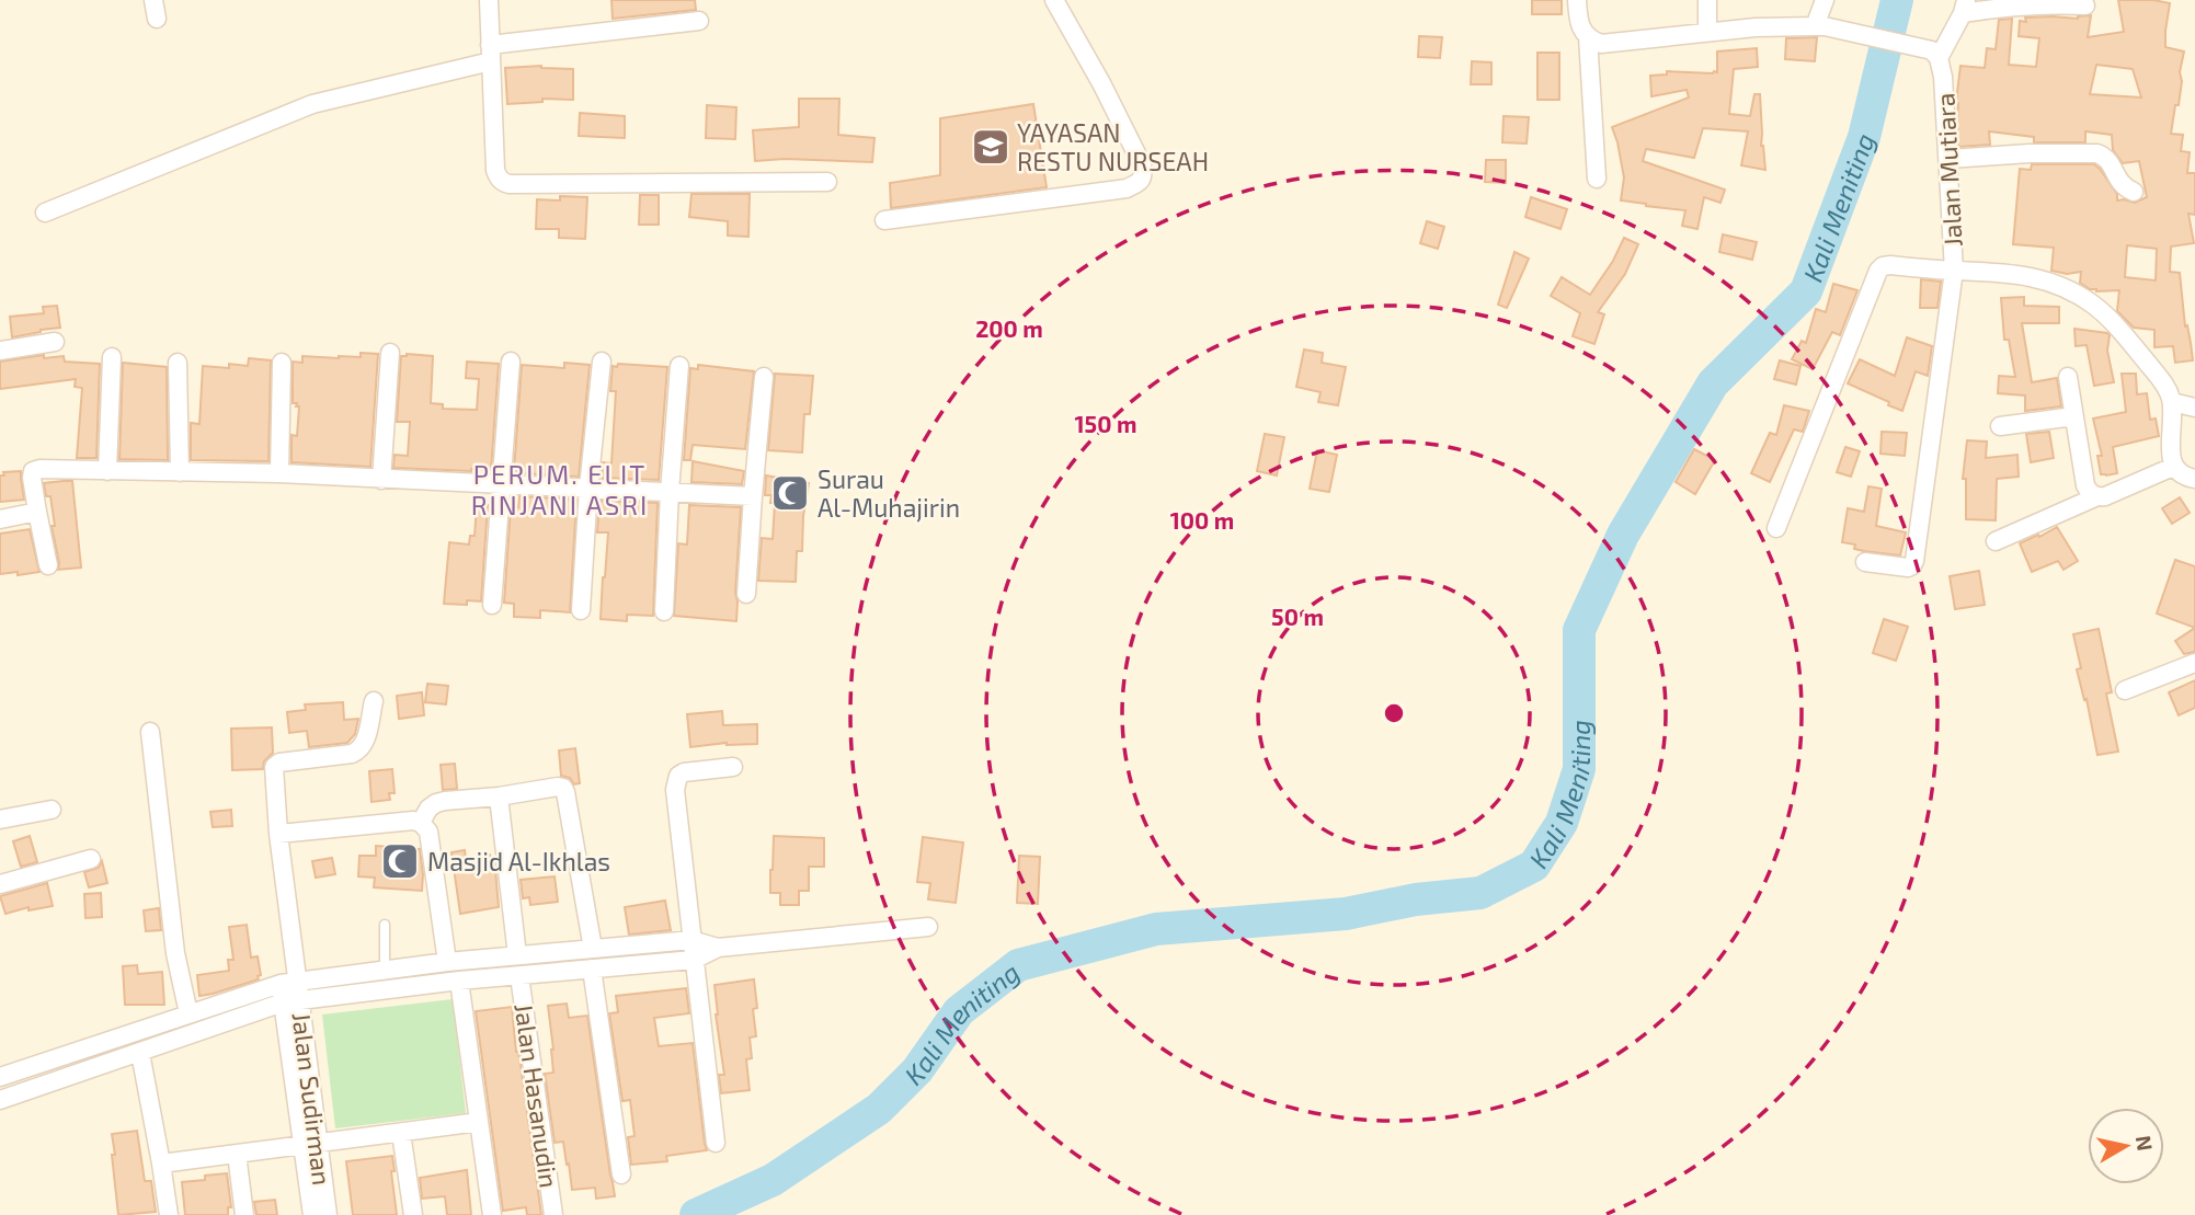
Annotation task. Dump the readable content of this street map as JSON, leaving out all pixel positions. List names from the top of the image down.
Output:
{
  "streets": {
    "street": ["Jalan Mutiara", "Jalan Hasanudin", "Jalan Sudirman"]
  },
  "districts": ["PERUM. ELIT RINJANI ASRI"],
  "water": ["Kali Meniting"],
  "places": {
    "school or university": ["YAYASAN RESTU NURSEAH"],
    "mosque": ["Surau Al-Muhajirin", "Masjid Al-Ikhlas"]
  },
  "north": "right",
  "rings": [
    "200 m",
    "150 m",
    "100 m",
    "50 m"
  ]
}
